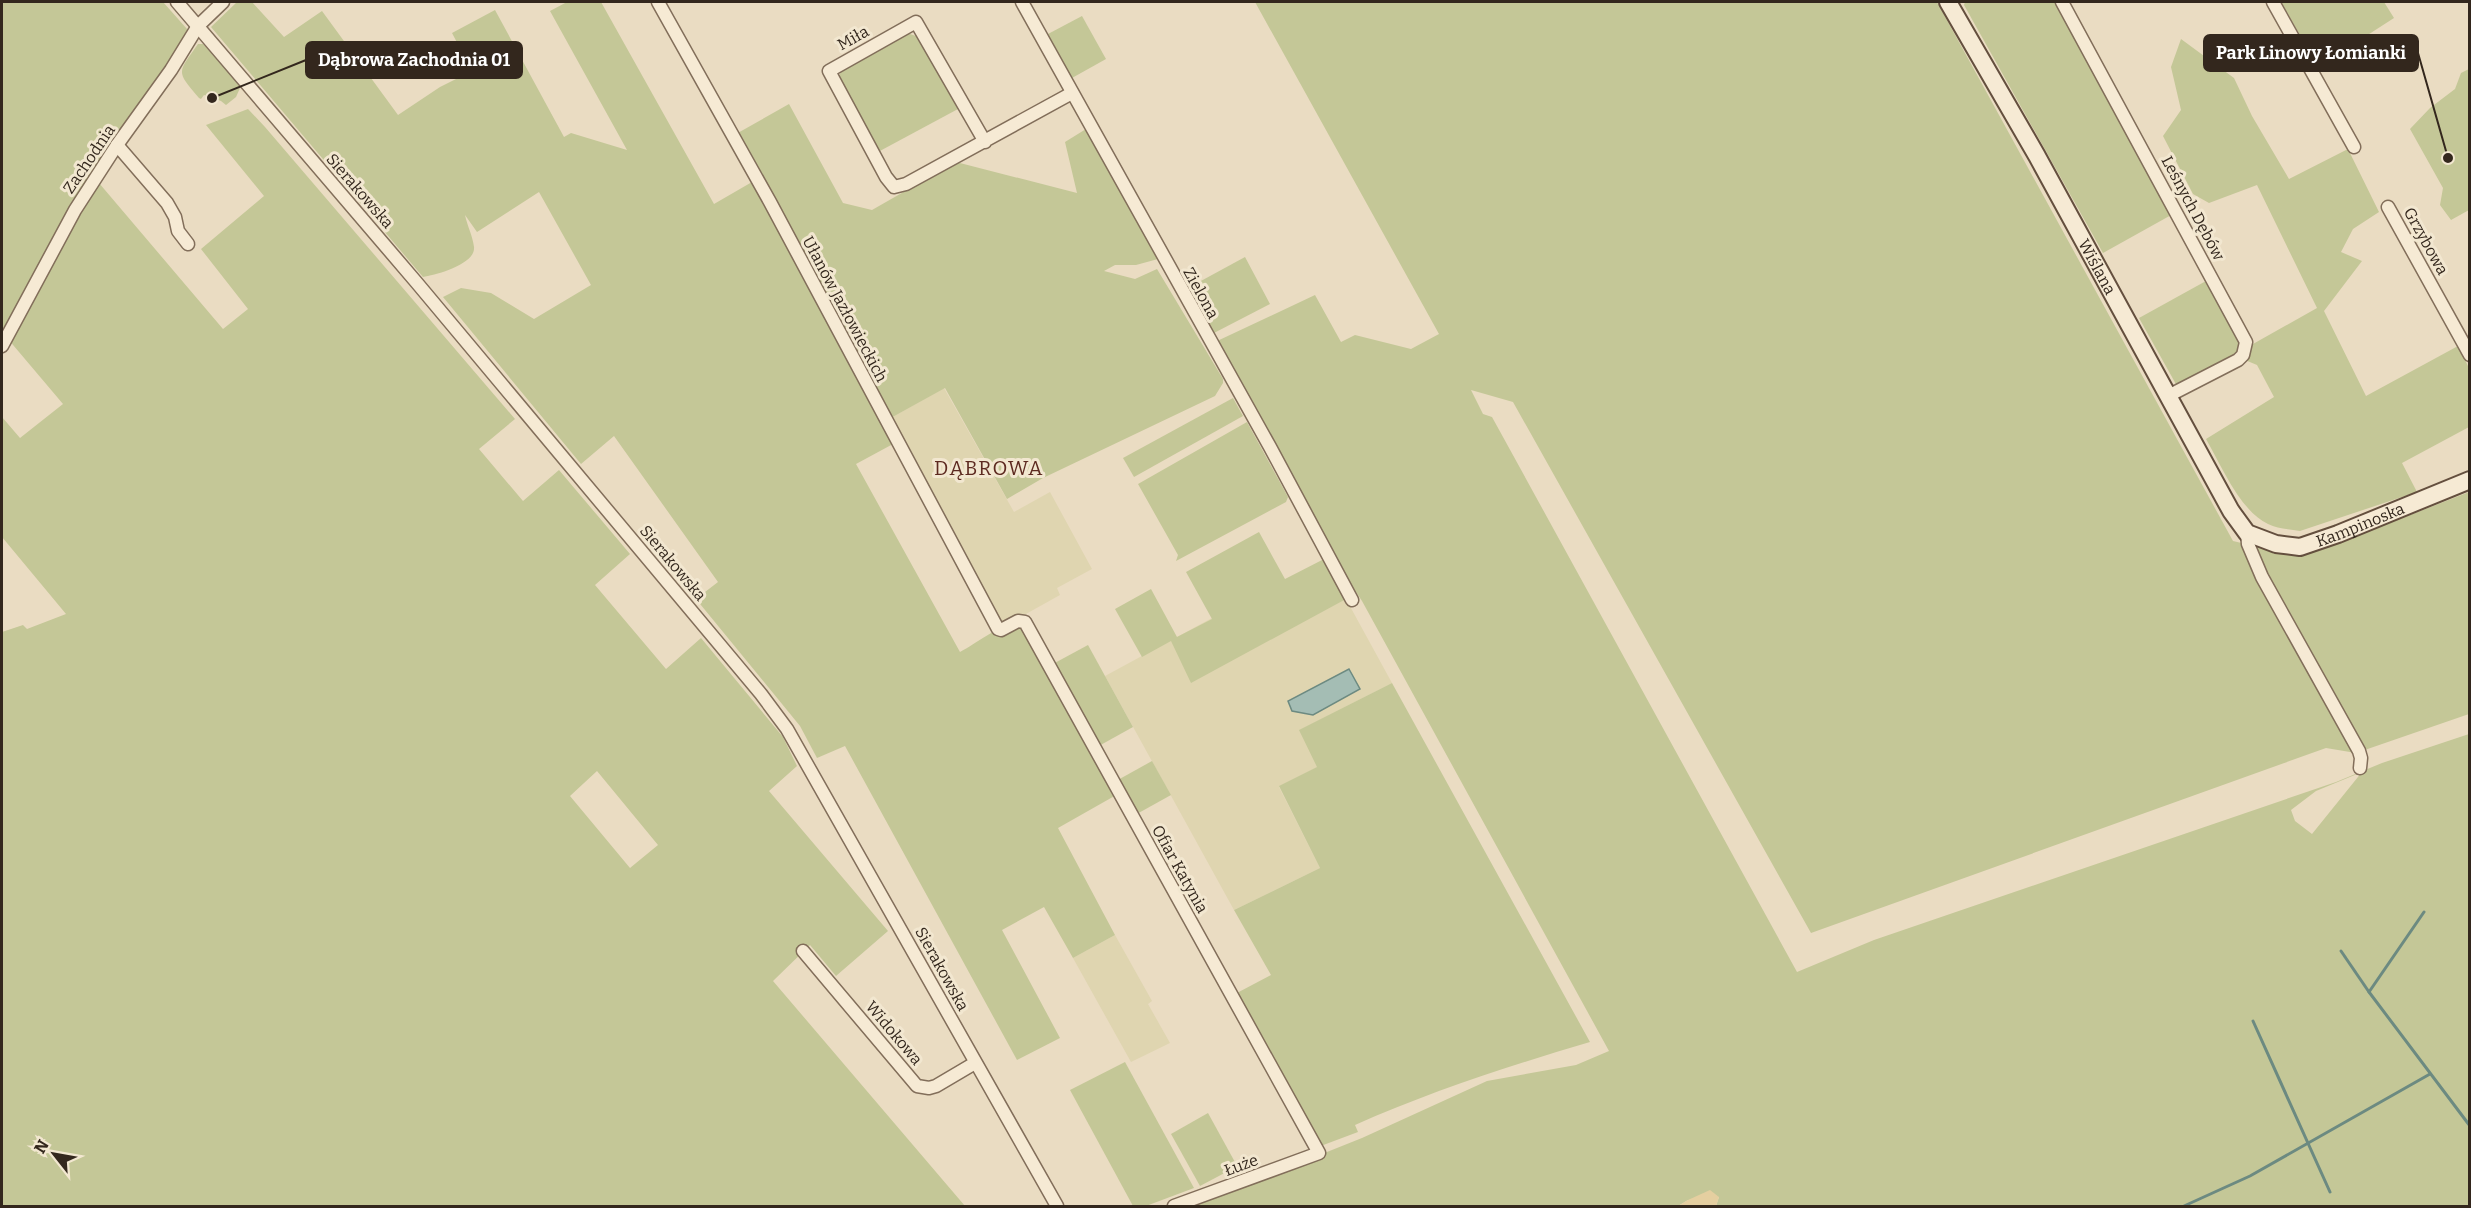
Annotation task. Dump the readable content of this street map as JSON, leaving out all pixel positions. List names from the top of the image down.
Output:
{
  "streets": {
    "main road": ["Wiślana", "Kampinoska"],
    "street": [
      "Miła",
      "Zachodnia",
      "Sierakowska",
      "Leśnych Dębów",
      "Grzybowa",
      "Zielona",
      "Ułanów Jazłowieckich",
      "Ofiar Katynia",
      "Widokowa",
      "Łuże"
    ]
  },
  "crossings": [
    ["Miła", "Zielona"],
    ["Zachodnia", "Sierakowska"],
    ["Sierakowska", "Widokowa"],
    ["Leśnych Dębów", "Wiślana"],
    ["Wiślana", "Kampinoska"],
    ["Ułanów Jazłowieckich", "Ofiar Katynia"],
    ["Ofiar Katynia", "Łuże"]
  ],
  "districts": ["DĄBROWA"],
  "places": ["Dąbrowa Zachodnia 01", "Park Linowy Łomianki"],
  "north": "top left"
}
